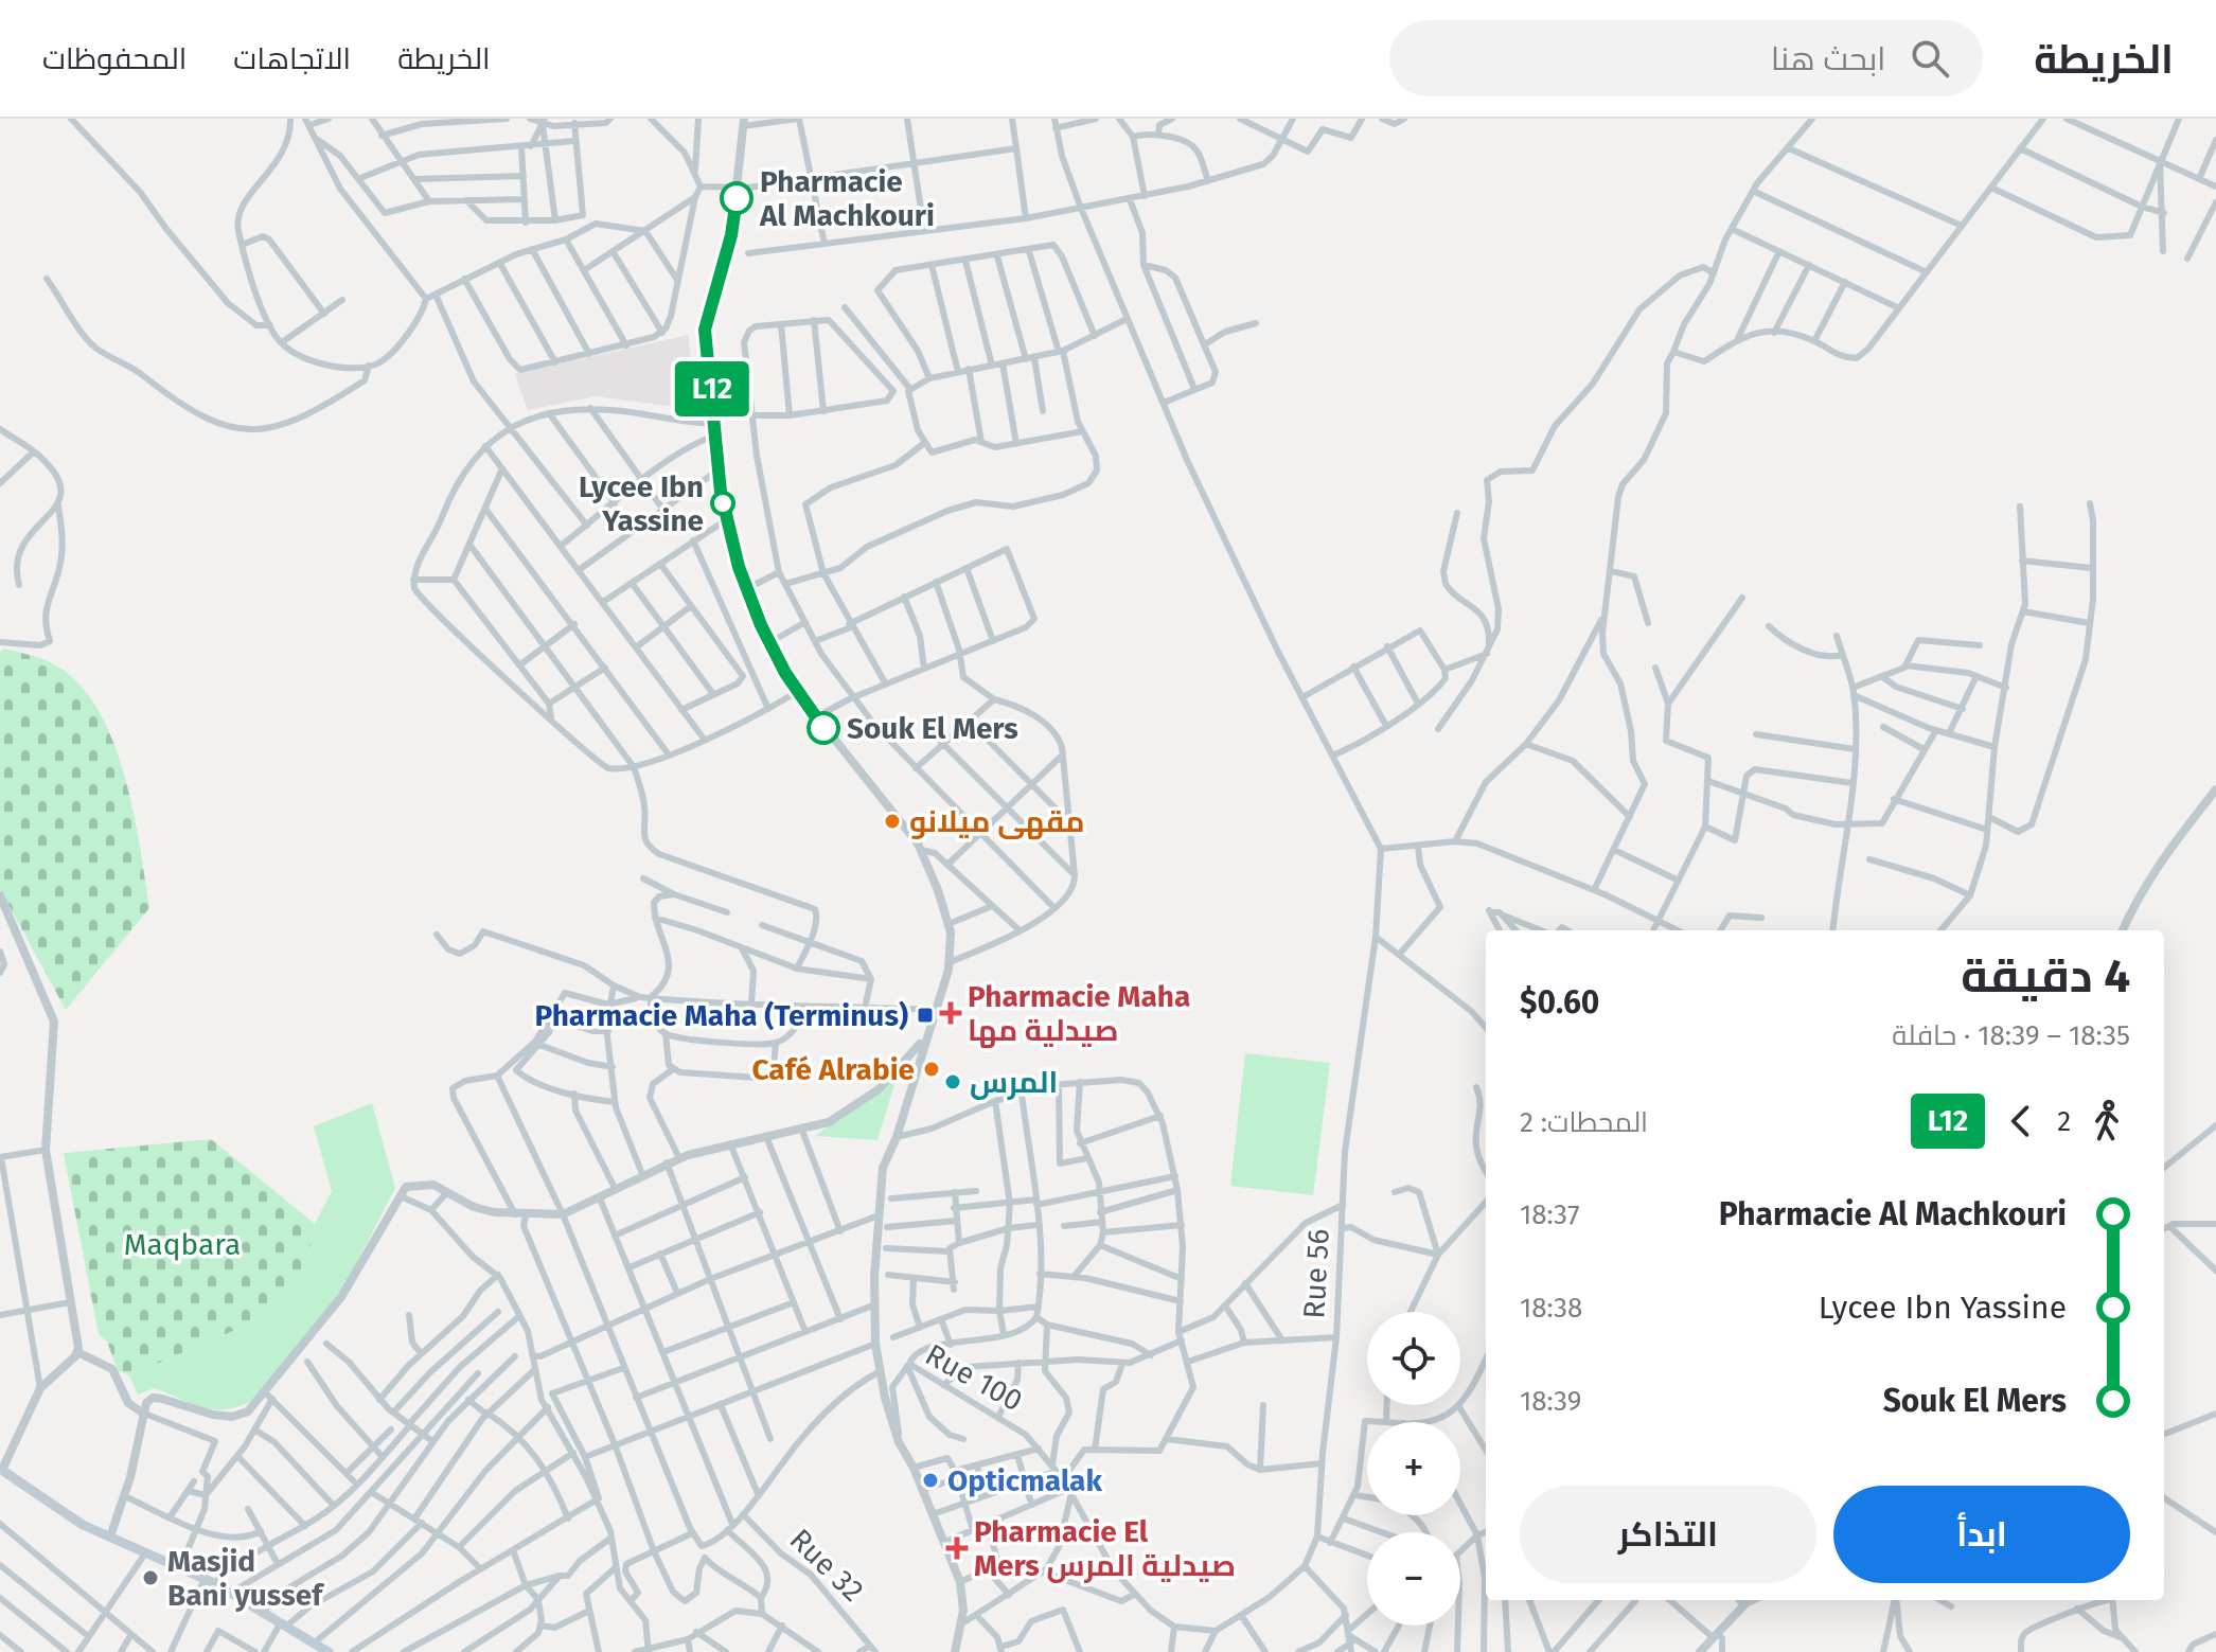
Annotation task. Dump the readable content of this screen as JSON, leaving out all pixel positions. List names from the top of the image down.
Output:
{
  "streets": {
    "street": ["Rue 56", "Rue 100", "Rue 32"]
  },
  "parks": ["Maqbara"],
  "places": {
    "other": [
      "Pharmacie Al Machkouri",
      "Lycee Ibn Yassine",
      "Souk El Mers",
      "مقهى ميلانو",
      "Café Alrabie",
      "المرس",
      "Opticmalak",
      "Masjid Bani yussef"
    ],
    "health": ["Pharmacie Maha صيدلية مها", "Pharmacie El Mers صيدلية المرس"],
    "transit": ["Pharmacie Maha (Terminus)"]
  },
  "lines": ["bus line L12"],
  "page": {
    "header": "الخريطة",
    "search": "ابحث هنا",
    "nav": ["الخريطة", "الاتجاهات", "المحفوظات"],
    "on_map": "L12",
    "heading": ["4 دقيقة", "18:35 – 18:39 · حافلة", "$0.60"],
    "legs": ["2", "L12", "المحطات: 2"],
    "list": [
      {
        "name": "Pharmacie Al Machkouri",
        "value": "18:37"
      },
      {
        "name": "Lycee Ibn Yassine",
        "value": "18:38"
      },
      {
        "name": "Souk El Mers",
        "value": "18:39"
      }
    ],
    "map_buttons": ["+", "−"],
    "buttons": ["ابدأ", "التذاكر"]
  }
}
